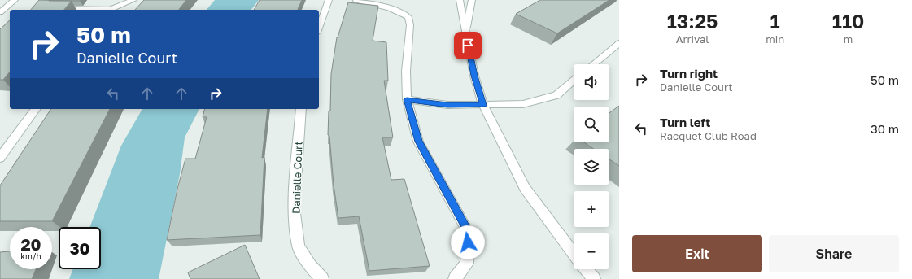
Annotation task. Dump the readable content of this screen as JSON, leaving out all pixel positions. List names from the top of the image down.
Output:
{
  "streets": {
    "street": ["Danielle Court"]
  },
  "page": {
    "eta": [
      "13:25",
      "Arrival",
      "1",
      "min",
      "110",
      "m"
    ],
    "turn": ["50 m", "Danielle Court"],
    "list": [
      {
        "name": "Turn right",
        "note": "Danielle Court",
        "value": "50 m"
      },
      {
        "name": "Turn left",
        "note": "Racquet Club Road",
        "value": "30 m"
      }
    ],
    "map_buttons": ["+", "−"],
    "speed": "20 km/h",
    "limit": "30",
    "buttons": ["Exit", "Share"]
  }
}
